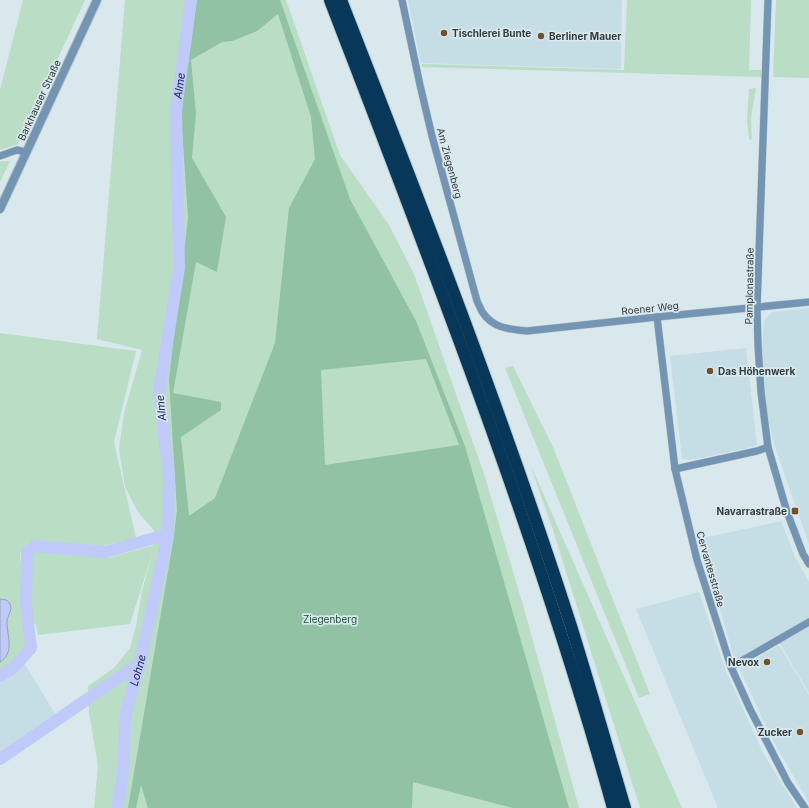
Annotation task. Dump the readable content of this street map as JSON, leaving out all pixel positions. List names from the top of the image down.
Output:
{
  "streets": {
    "street": [
      "Barkhauser Straße",
      "Am Ziegenberg",
      "Pamplonastraße",
      "Roener Weg",
      "Cervantesstraße"
    ]
  },
  "crossings": [
    ["Am Ziegenberg", "Roener Weg"],
    ["Pamplonastraße", "Roener Weg"],
    ["Roener Weg", "Cervantesstraße"]
  ],
  "water": ["Alme", "Lohne"],
  "parks": ["Ziegenberg"],
  "places": {
    "other": [
      "Tischlerei Bunte",
      "Berliner Mauer",
      "Das Höhenwerk",
      "Nevox",
      "Zucker"
    ],
    "transit": ["Navarrastraße"]
  }
}
